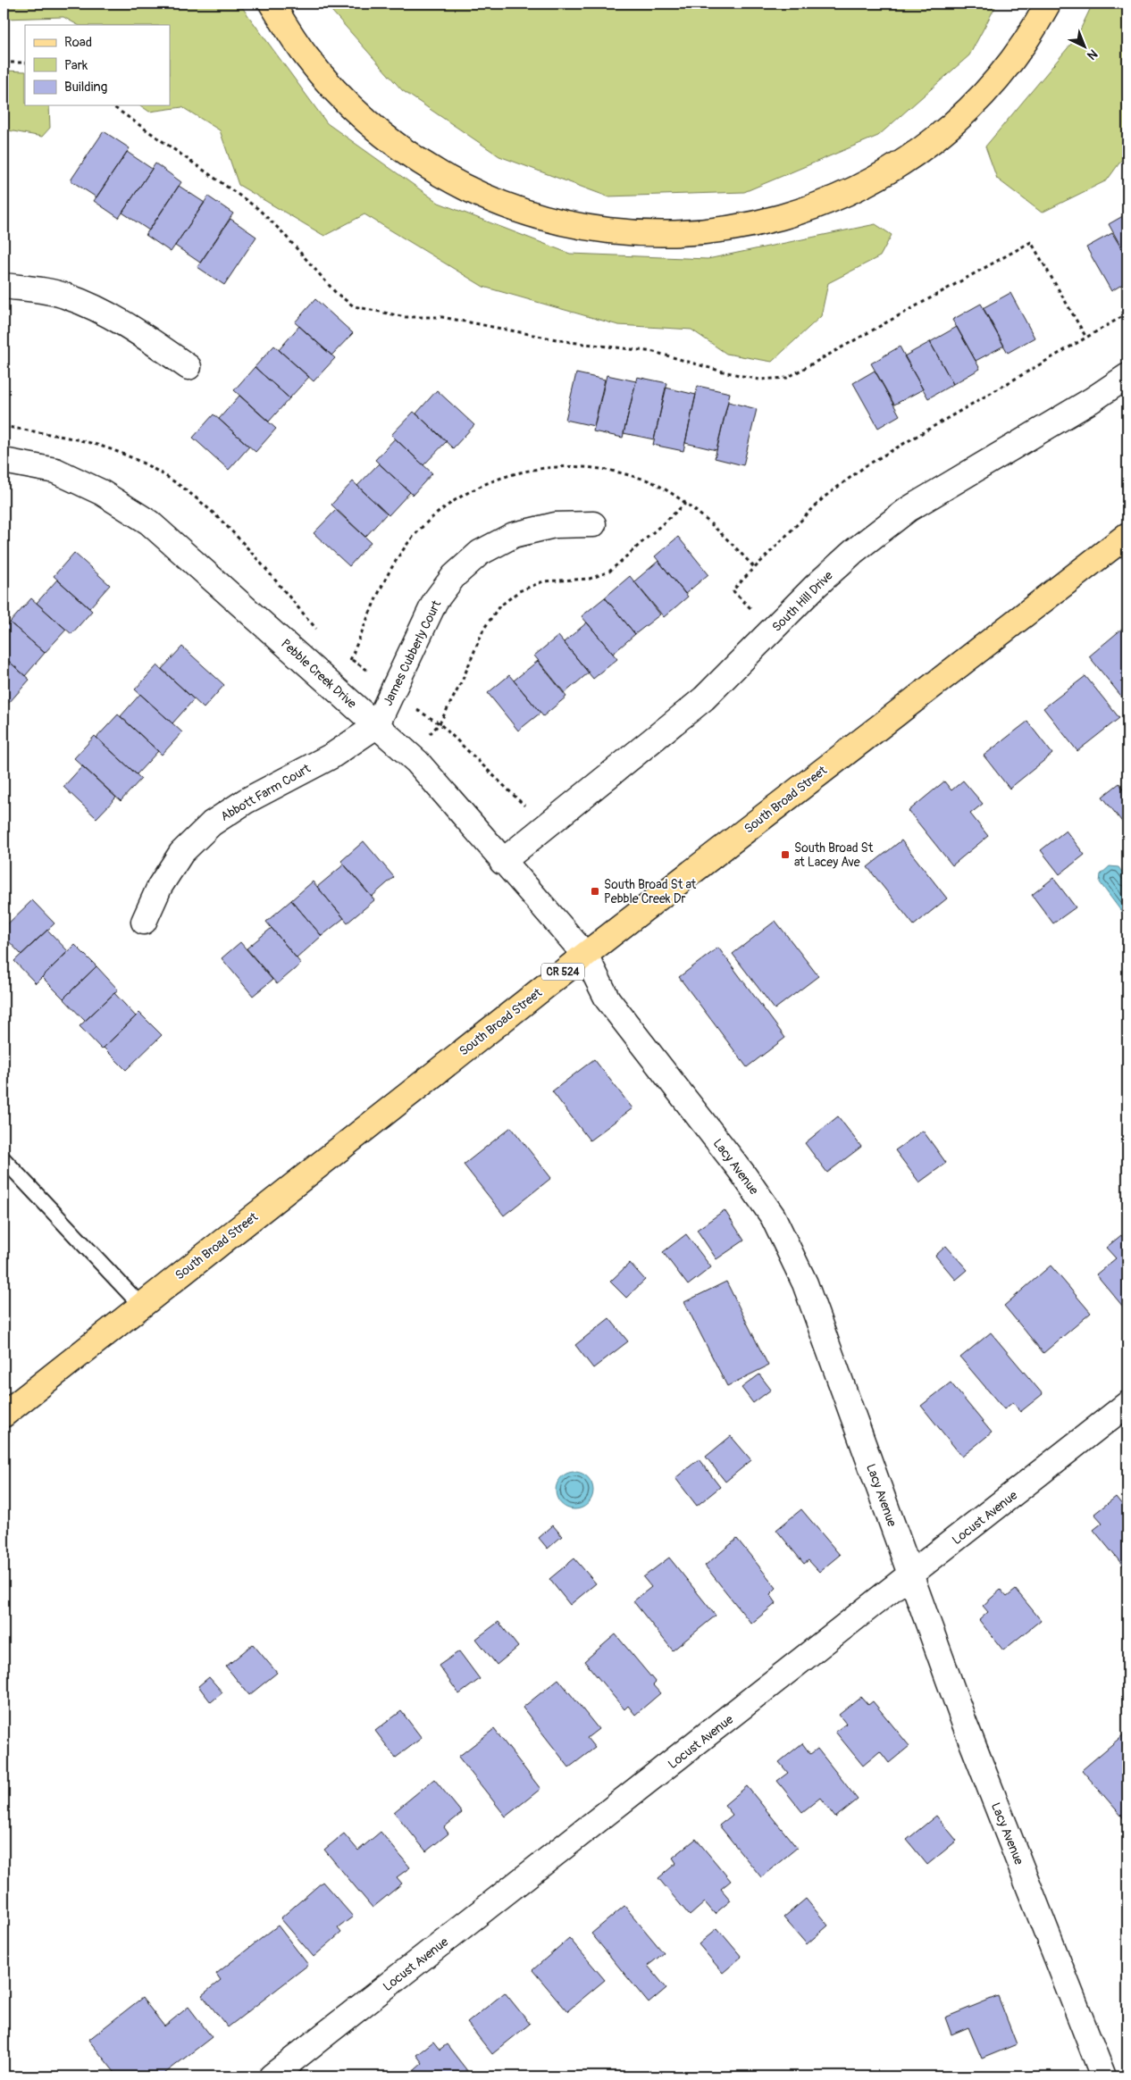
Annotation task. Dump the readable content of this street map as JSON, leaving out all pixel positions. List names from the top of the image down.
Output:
{
  "streets": {
    "main road": ["South Broad Street", "CR 524"],
    "street": [
      "South Hill Drive",
      "James Cubberly Court",
      "Pebble Creek Drive",
      "Abbott Farm Court",
      "Lacy Avenue",
      "Locust Avenue"
    ]
  },
  "crossings": [
    ["South Hill Drive", "Pebble Creek Drive"],
    ["James Cubberly Court", "Pebble Creek Drive"],
    ["James Cubberly Court", "Abbott Farm Court"],
    ["Pebble Creek Drive", "Abbott Farm Court"],
    ["Pebble Creek Drive", "South Broad Street"],
    ["Pebble Creek Drive", "Lacy Avenue"],
    ["South Broad Street", "Lacy Avenue"],
    ["Lacy Avenue", "Locust Avenue"]
  ],
  "places": {
    "transit": ["South Broad St at Lacey Ave", "South Broad St at Pebble Creek Dr"]
  },
  "legend": ["Road", "Park", "Building"],
  "north": "bottom right"
}
